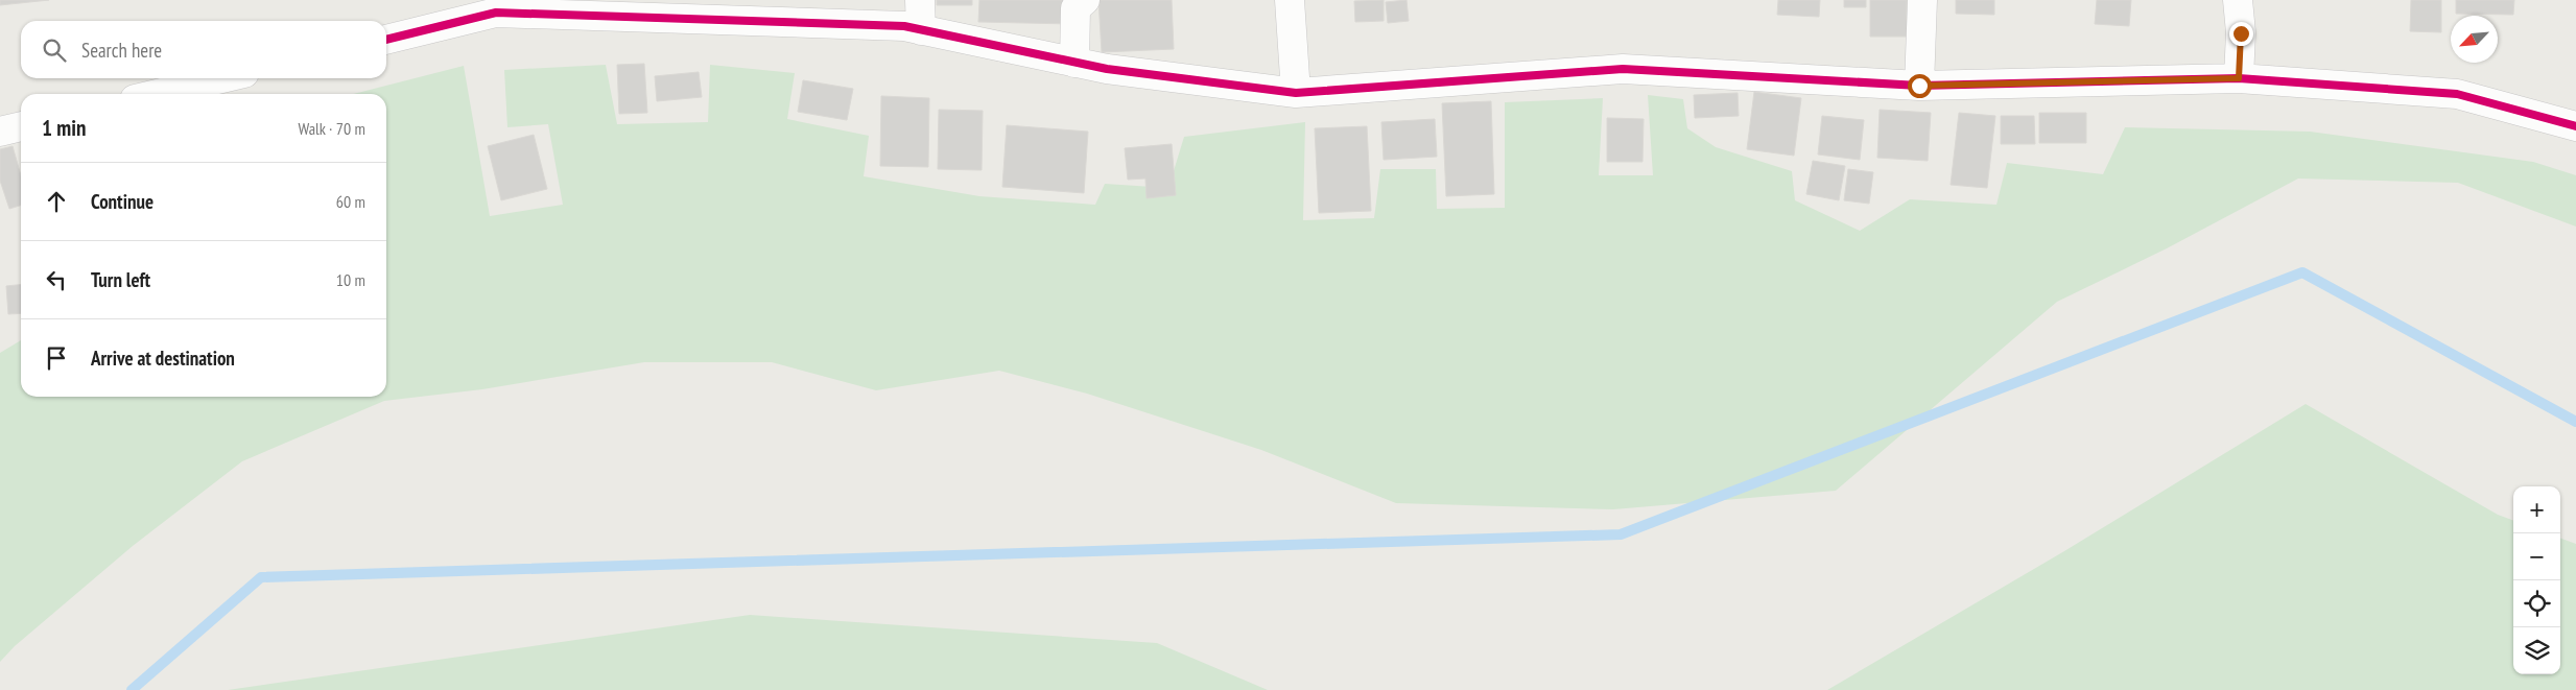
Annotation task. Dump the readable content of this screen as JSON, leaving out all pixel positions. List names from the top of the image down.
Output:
{
  "north": "bottom left",
  "page": {
    "search": "Search here",
    "heading": ["1 min", "Walk · 70 m"],
    "list": [
      ["Continue", "60 m"],
      ["Turn left", "10 m"],
      "Arrive at destination"
    ],
    "map_buttons": ["+", "−"]
  }
}
